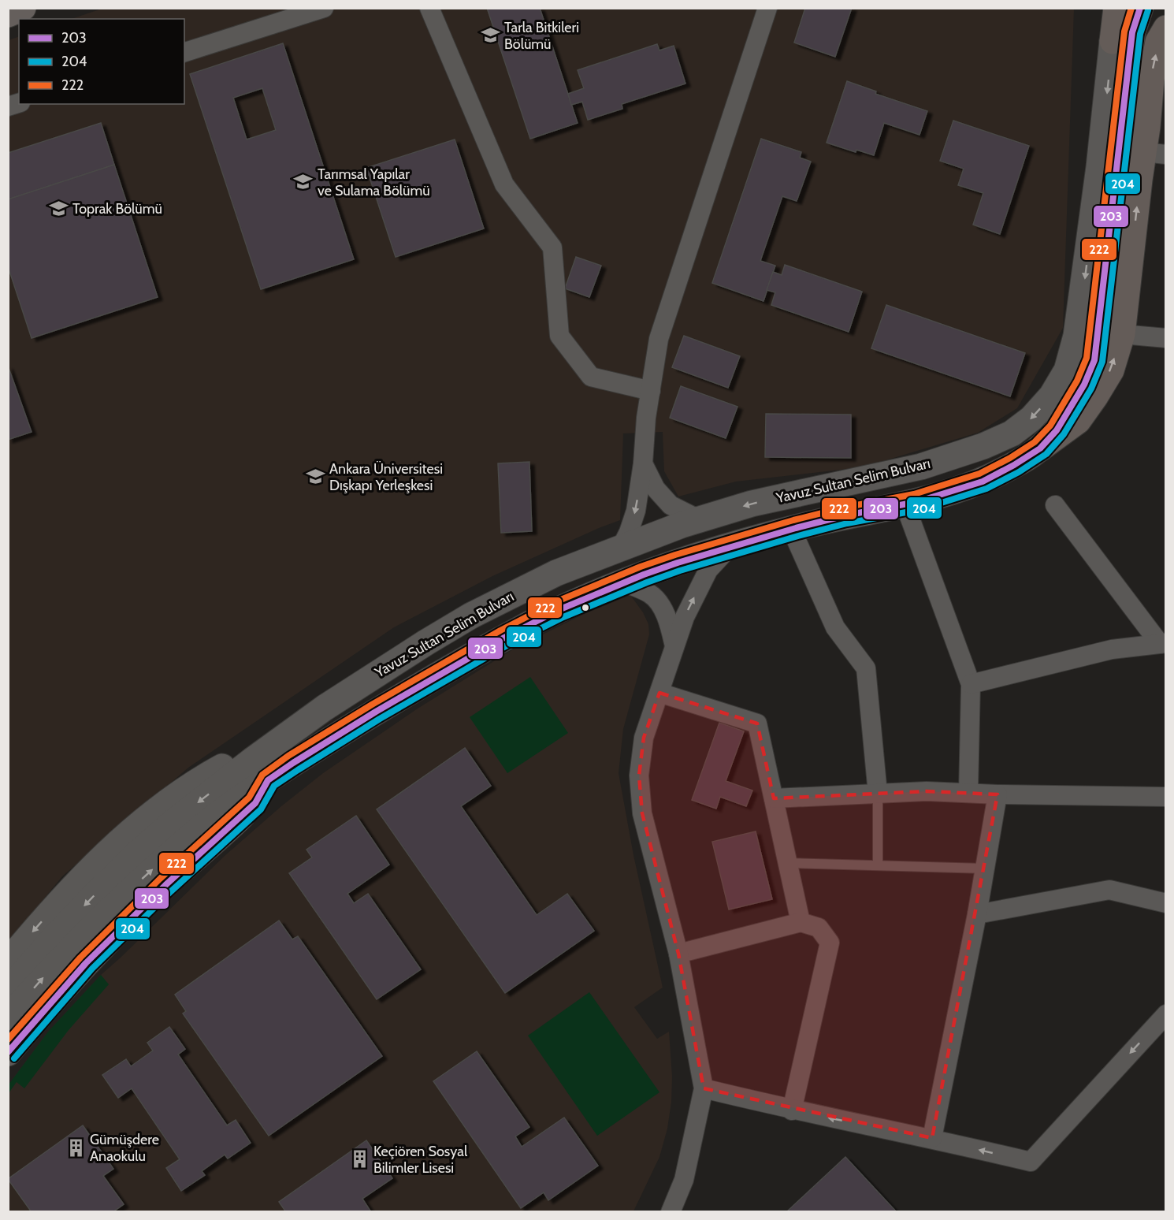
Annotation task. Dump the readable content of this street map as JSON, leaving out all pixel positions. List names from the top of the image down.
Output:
{
  "streets": {
    "main road": ["Yavuz Sultan Selim Bulvarı"]
  },
  "places": {
    "school or university": [
      "Tarla Bitkileri Bölümü",
      "Tarımsal Yapılar ve Sulama Bölümü",
      "Toprak Bölümü",
      "Ankara Üniversitesi Dışkapı Yerleşkesi"
    ],
    "building": ["Gümüşdere Anaokulu", "Keçiören Sosyal Bilimler Lisesi"]
  },
  "lines": ["transit line 203", "transit line 222", "transit line 204"],
  "legend": ["203", "204", "222"]
}
